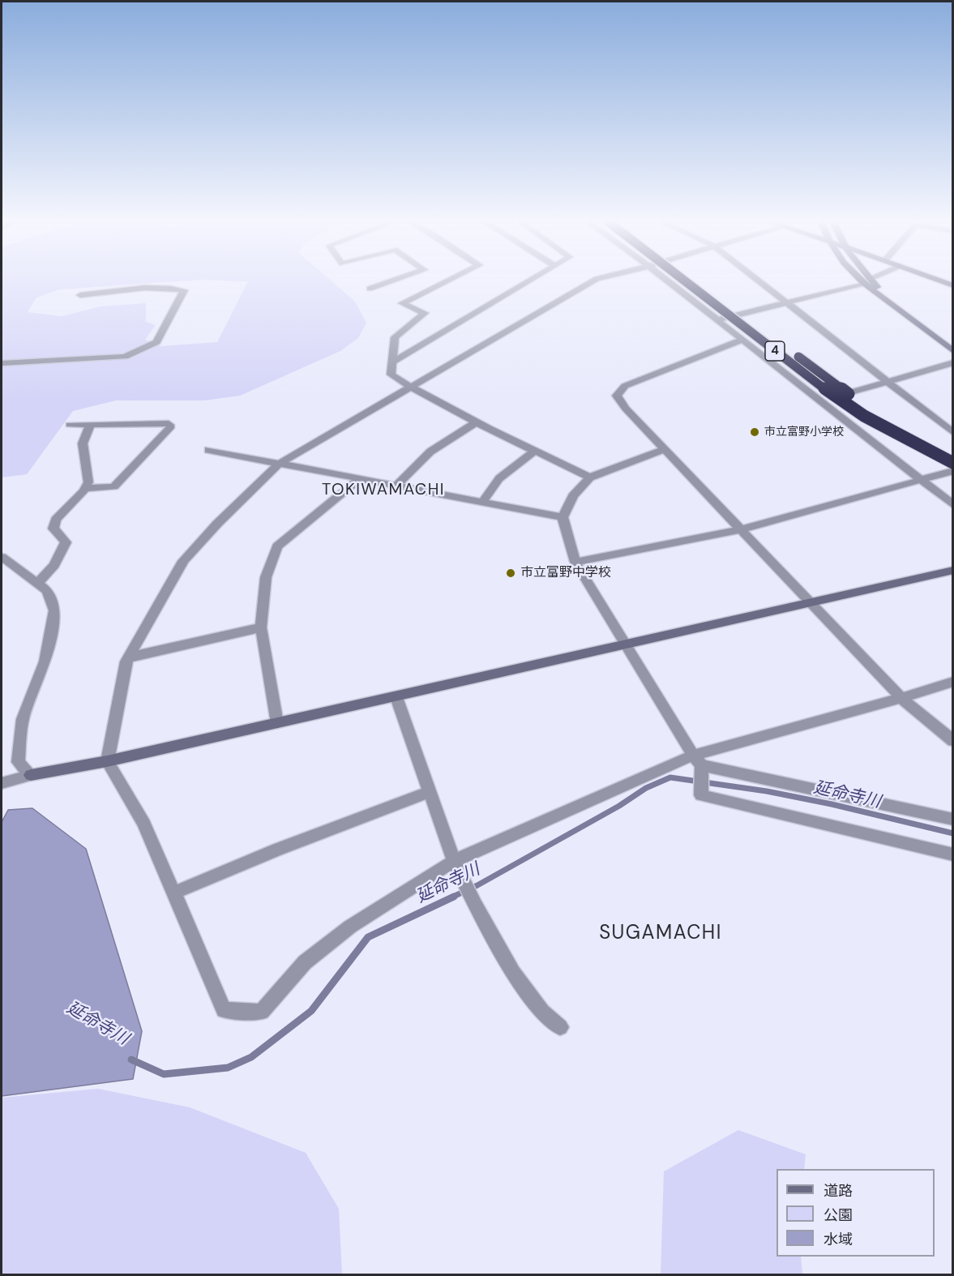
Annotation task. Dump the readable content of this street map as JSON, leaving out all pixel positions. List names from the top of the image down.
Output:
{
  "streets": {
    "highway": ["4"]
  },
  "districts": ["TOKIWAMACHI", "SUGAMACHI"],
  "water": ["延命寺川"],
  "places": ["市立富野小学校", "市立富野中学校"],
  "legend": ["道路", "公園", "水域"]
}
